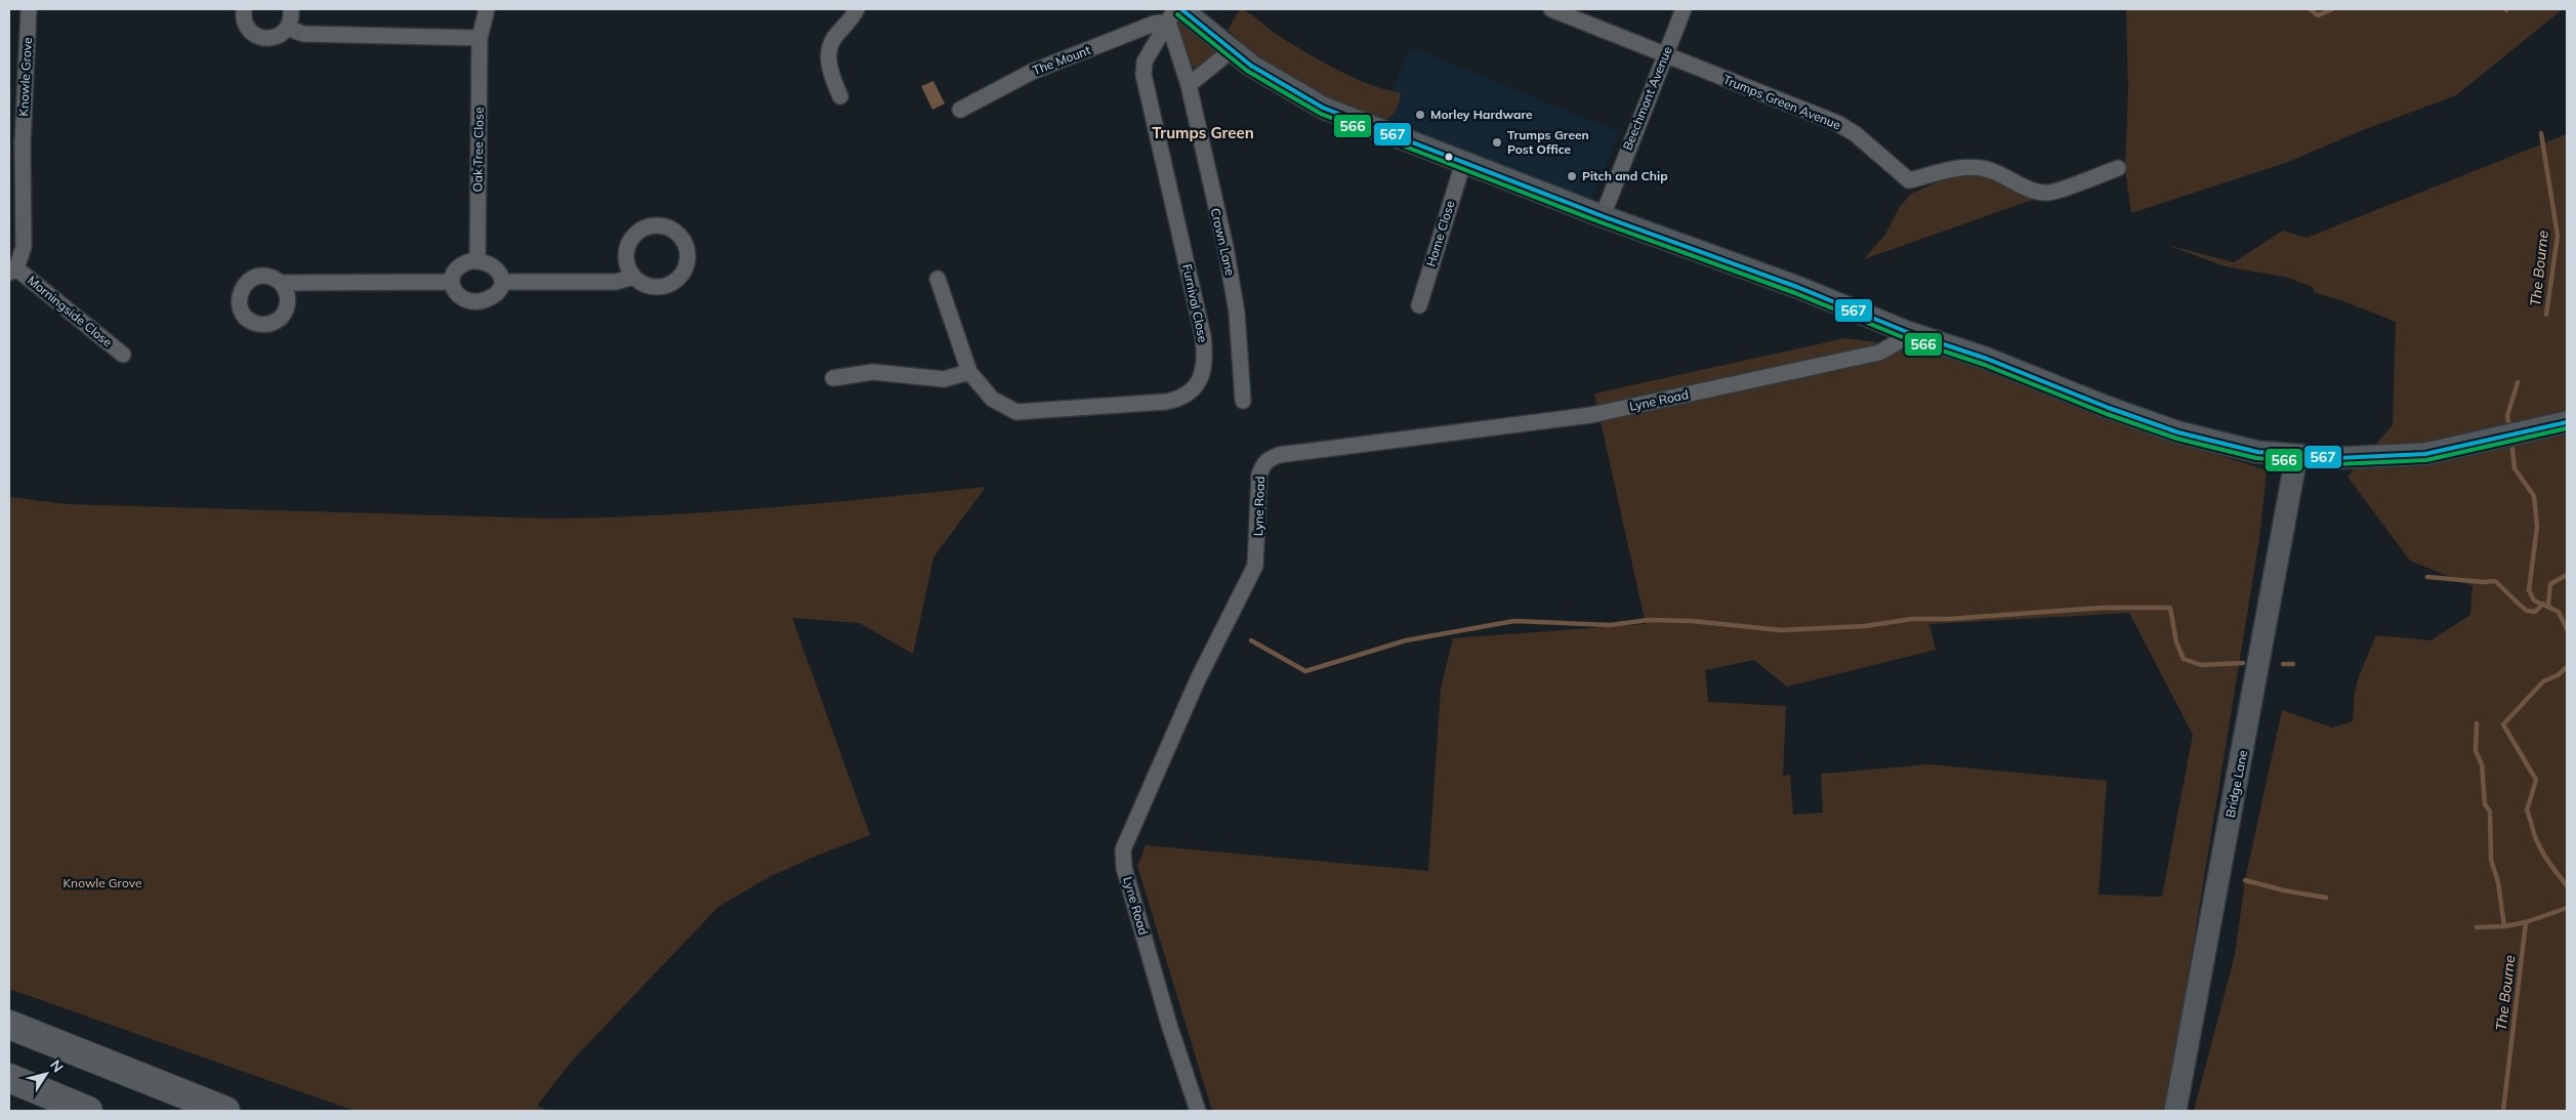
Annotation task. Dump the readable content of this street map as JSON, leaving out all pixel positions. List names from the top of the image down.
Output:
{
  "streets": {
    "street": [
      "The Mount",
      "Knowle Grove",
      "Beechmont Avenue",
      "Trumps Green Avenue",
      "Oak Tree Close",
      "Home Close",
      "Crown Lane",
      "Furnival Close",
      "Morningside Close",
      "Lyne Road",
      "Bridge Lane"
    ]
  },
  "crossings": [
    ["The Mount", "Crown Lane"],
    ["The Mount", "Furnival Close"],
    ["Knowle Grove", "Morningside Close"],
    ["Beechmont Avenue", "Trumps Green Avenue"],
    ["Crown Lane", "Furnival Close"]
  ],
  "districts": ["Trumps Green"],
  "water": ["The Bourne"],
  "parks": ["Knowle Grove"],
  "places": ["Morley Hardware", "Trumps Green Post Office", "Pitch and Chip"],
  "lines": ["transit line 567", "transit line 566"],
  "north": "top right"
}
